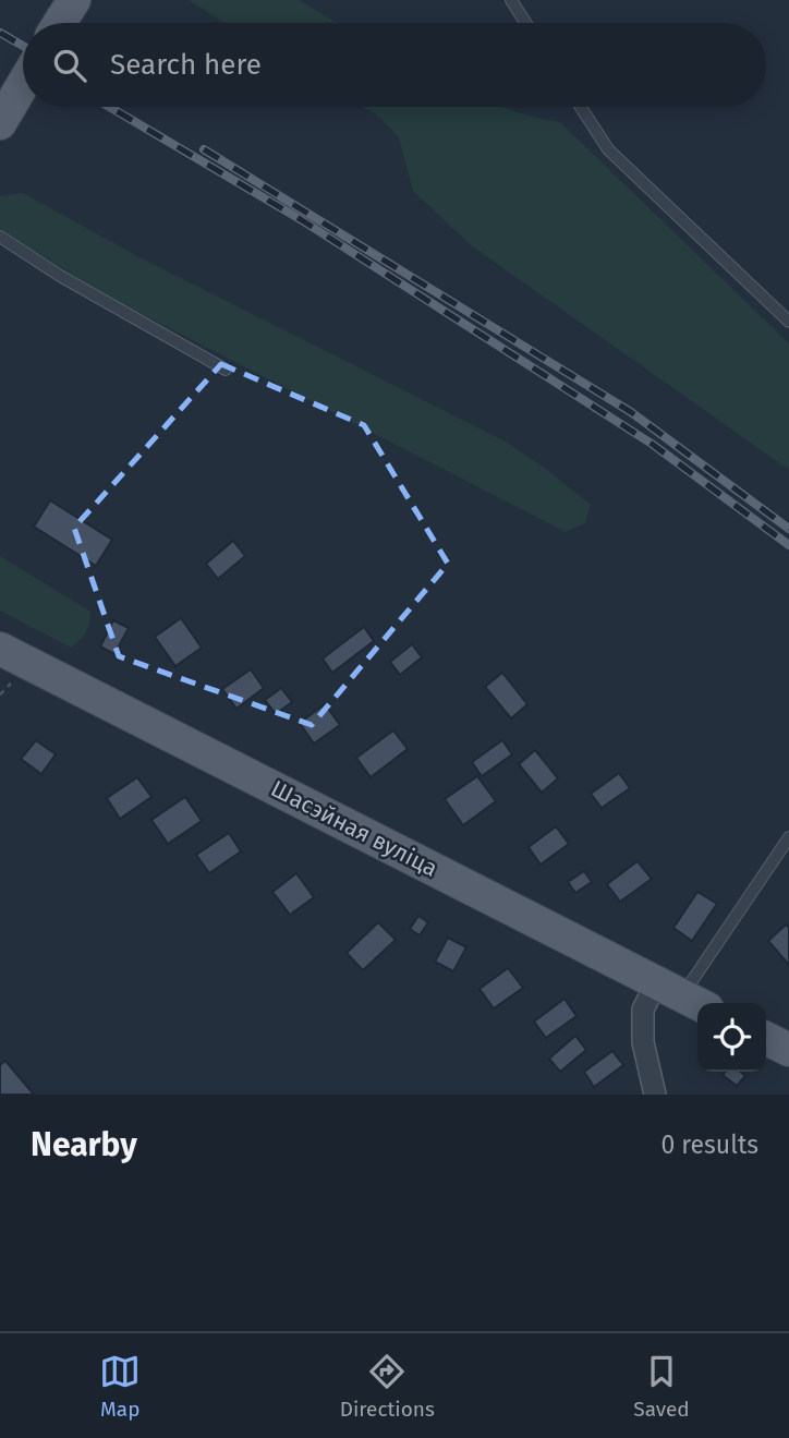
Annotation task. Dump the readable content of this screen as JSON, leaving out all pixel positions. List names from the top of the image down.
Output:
{
  "streets": {
    "main road": ["Шасэйная вуліца"]
  },
  "page": {
    "search": "Search here",
    "heading": ["Nearby", "0 results"],
    "nav": ["Map", "Directions", "Saved"]
  }
}
